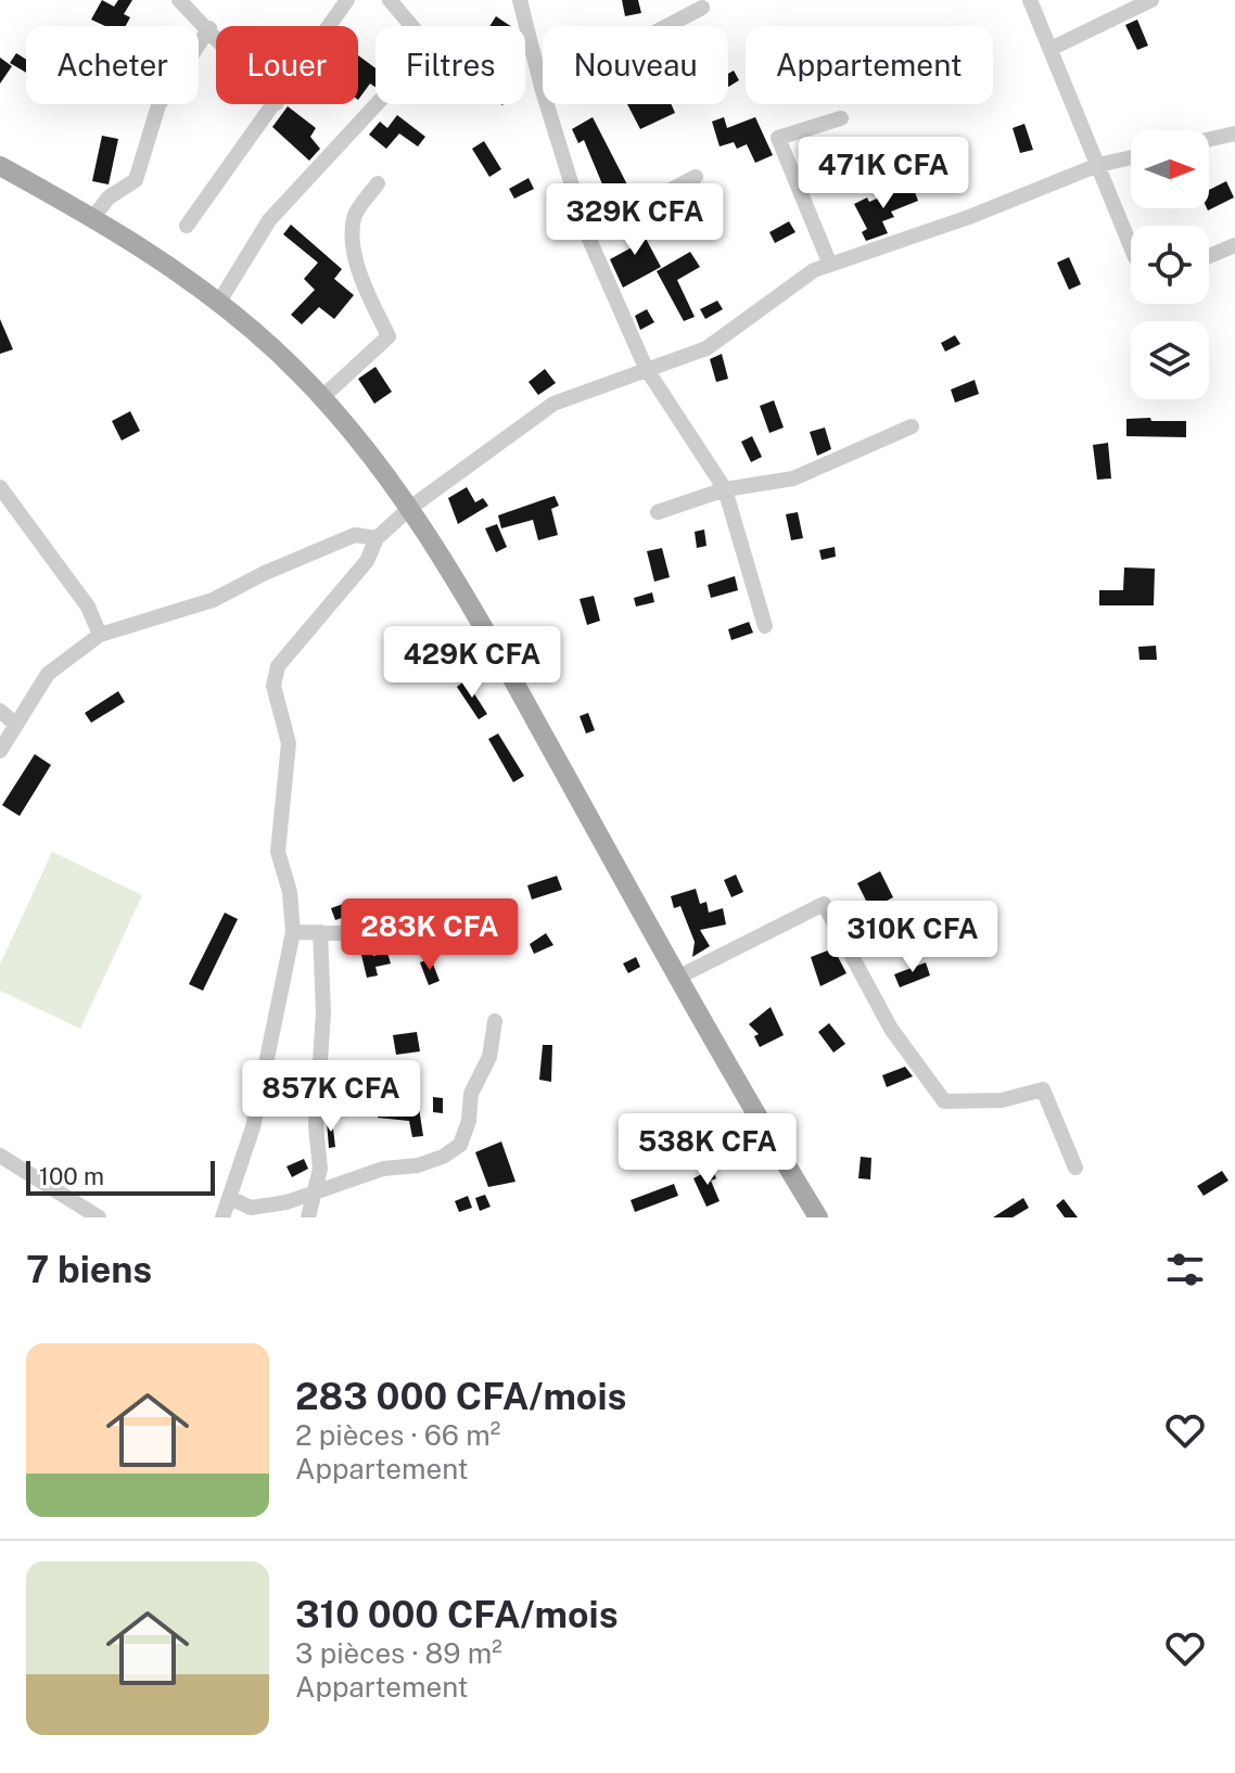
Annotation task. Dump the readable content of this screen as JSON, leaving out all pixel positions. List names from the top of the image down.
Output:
{
  "scale_bar": "100 m",
  "north": "right",
  "page": {
    "chip": [
      "Acheter",
      "Louer",
      "Filtres",
      "Nouveau",
      "Appartement"
    ],
    "price": [
      "471K CFA",
      "329K CFA",
      "429K CFA",
      "283K CFA",
      "310K CFA",
      "857K CFA",
      "538K CFA"
    ],
    "scale": "100 m",
    "heading": "7 biens",
    "list": [
      {
        "name": "283 000 CFA/mois",
        "note": "2 pièces · 66 m² · Appartement"
      },
      {
        "name": "310 000 CFA/mois",
        "note": "3 pièces · 89 m² · Appartement"
      }
    ]
  }
}
